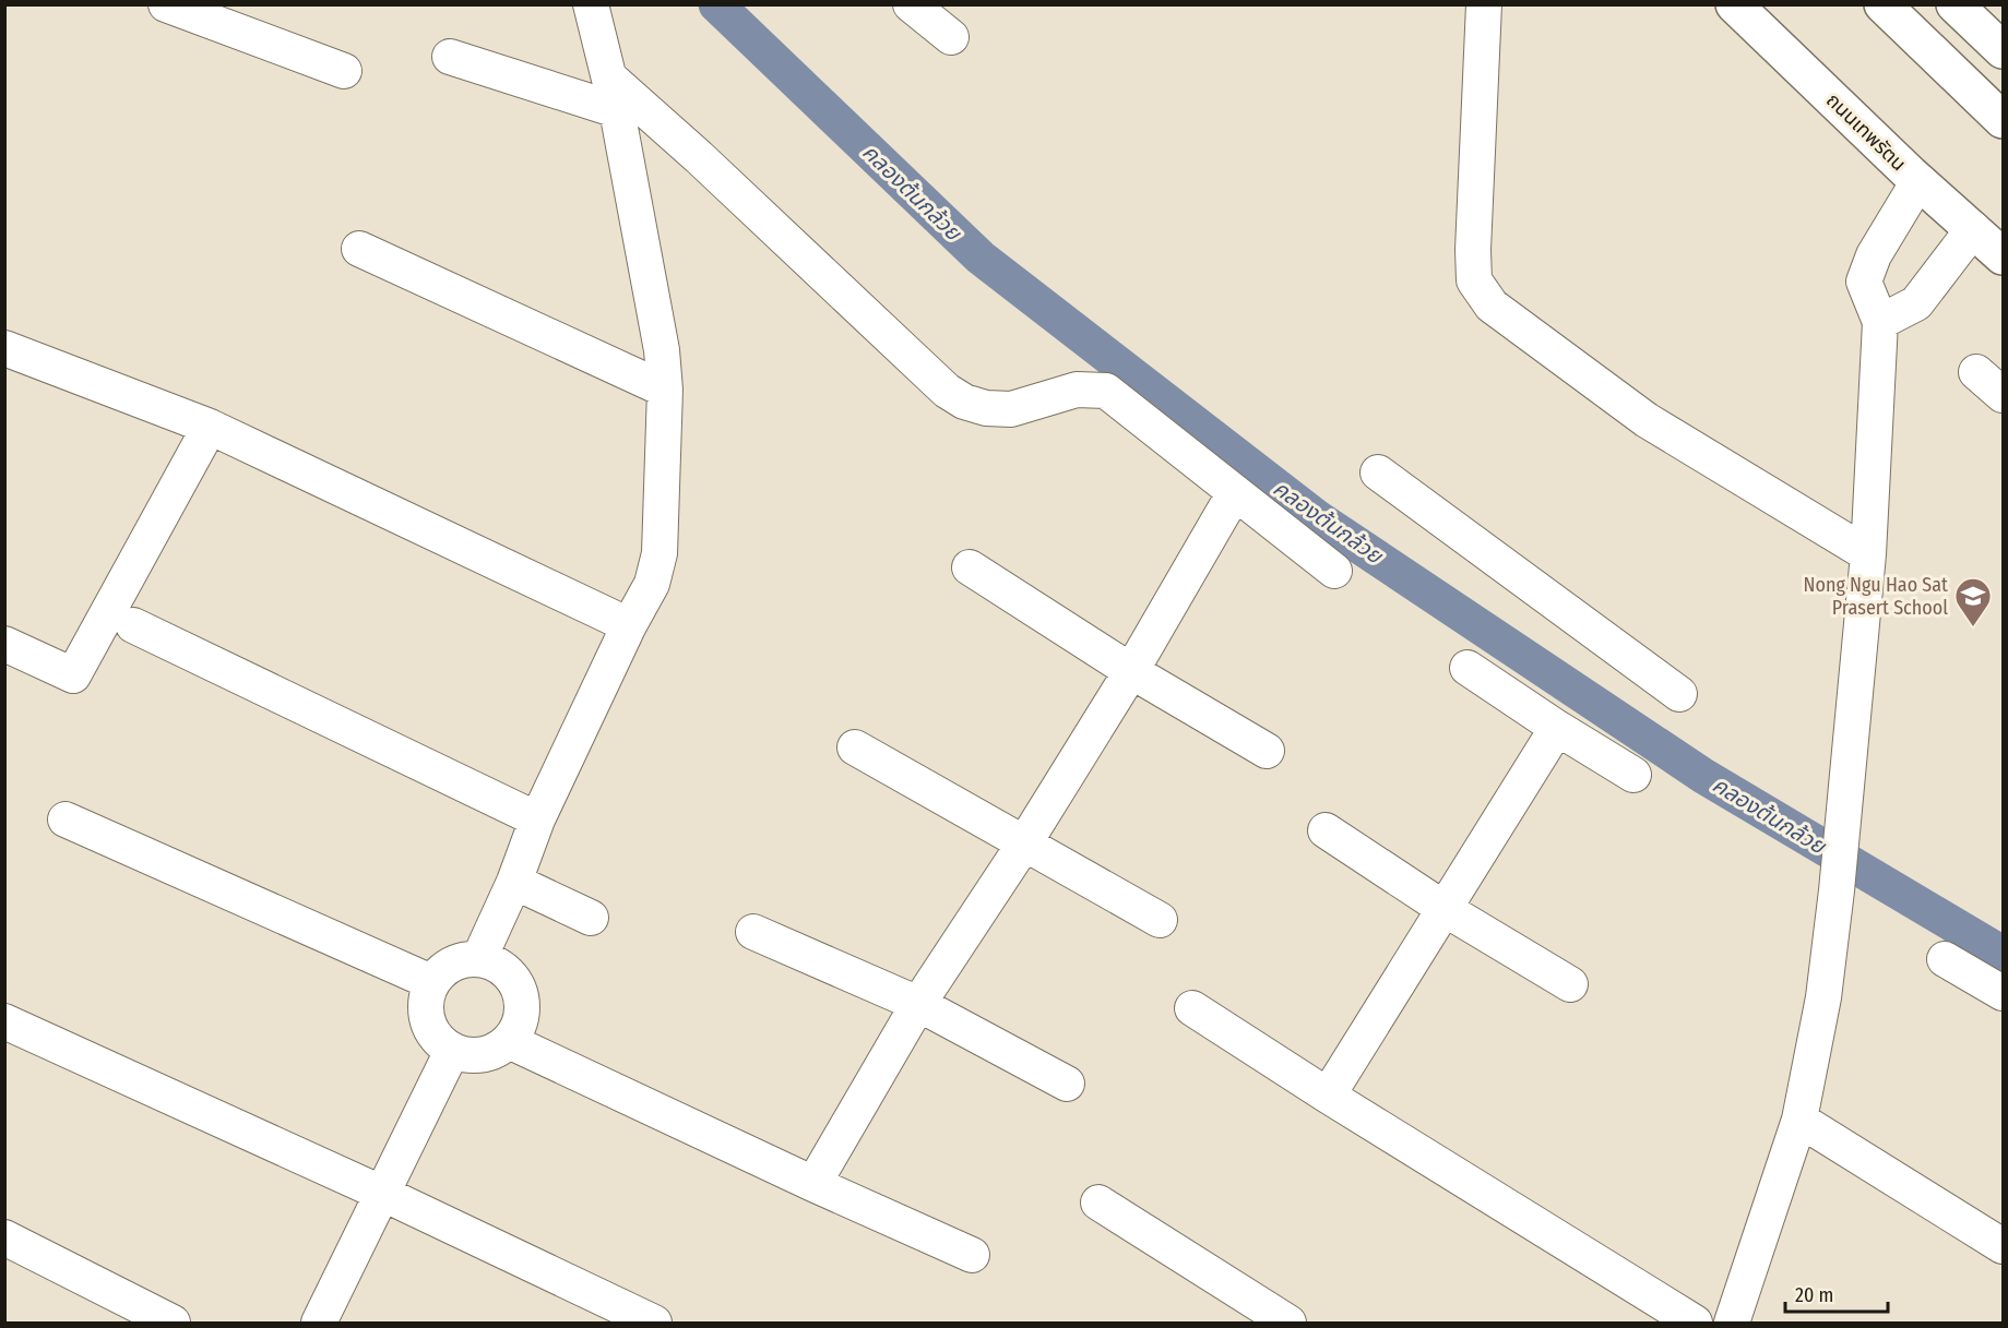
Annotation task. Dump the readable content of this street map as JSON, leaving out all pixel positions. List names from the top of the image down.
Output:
{
  "streets": {
    "main road": ["ถนนเทพรัตน"]
  },
  "water": ["คลองต้นกล้วย"],
  "places": {
    "school or university": ["Nong Ngu Hao Sat Prasert School"]
  },
  "scale_bar": "20 m"
}
